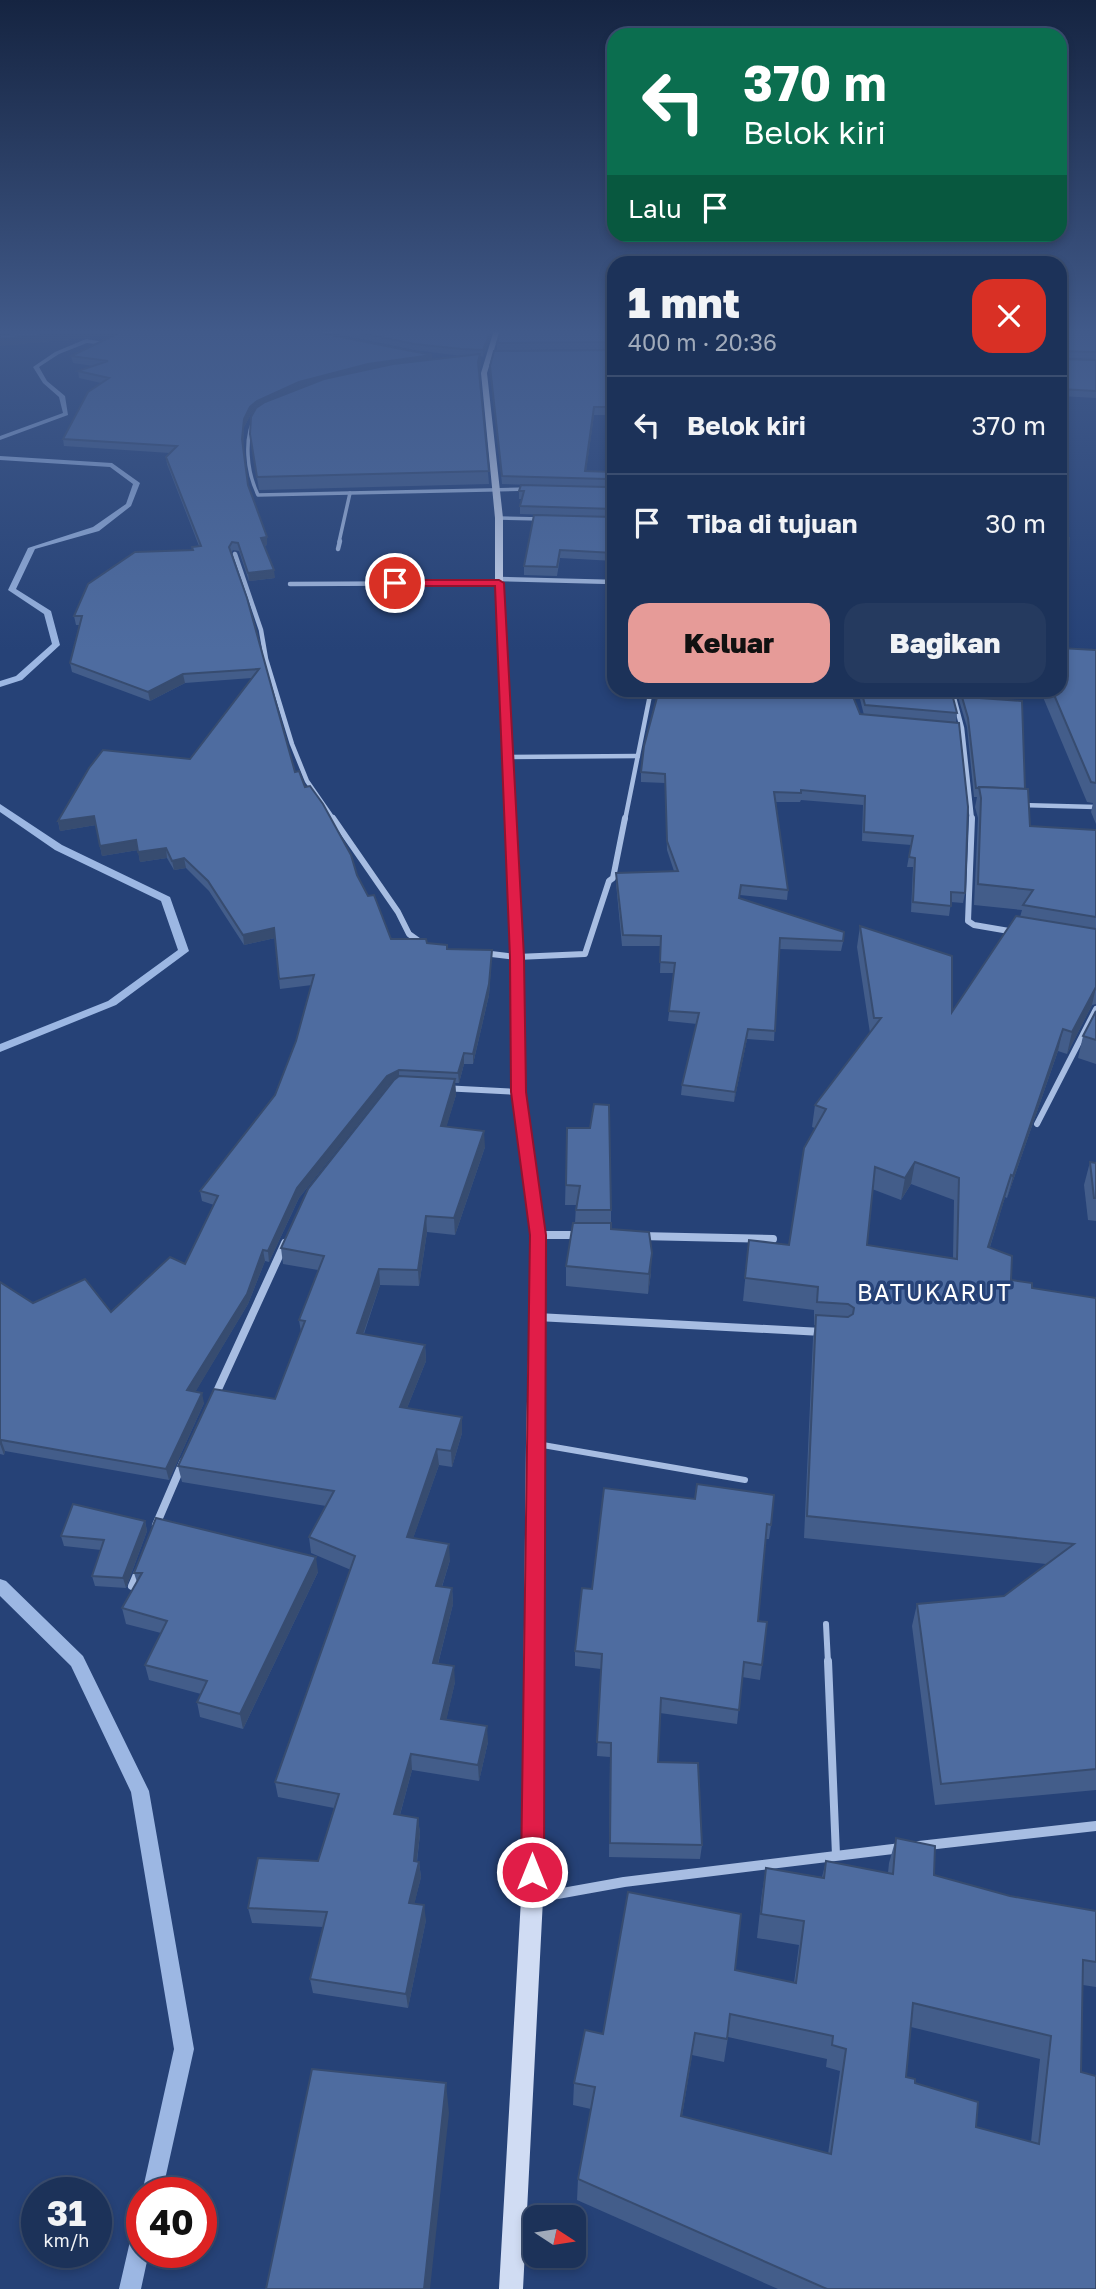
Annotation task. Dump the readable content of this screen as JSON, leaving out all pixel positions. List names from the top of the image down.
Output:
{
  "districts": ["BATUKARUT"],
  "north": "right",
  "page": {
    "turn": ["370 m", "Belok kiri"],
    "then": "Lalu",
    "heading": ["1 mnt", "400 m · 20:36"],
    "list": [
      {
        "name": "Belok kiri",
        "value": "370 m"
      },
      {
        "name": "Tiba di tujuan",
        "value": "30 m"
      }
    ],
    "buttons": ["Keluar", "Bagikan"],
    "speed": "31 km/h",
    "limit": "40"
  }
}
